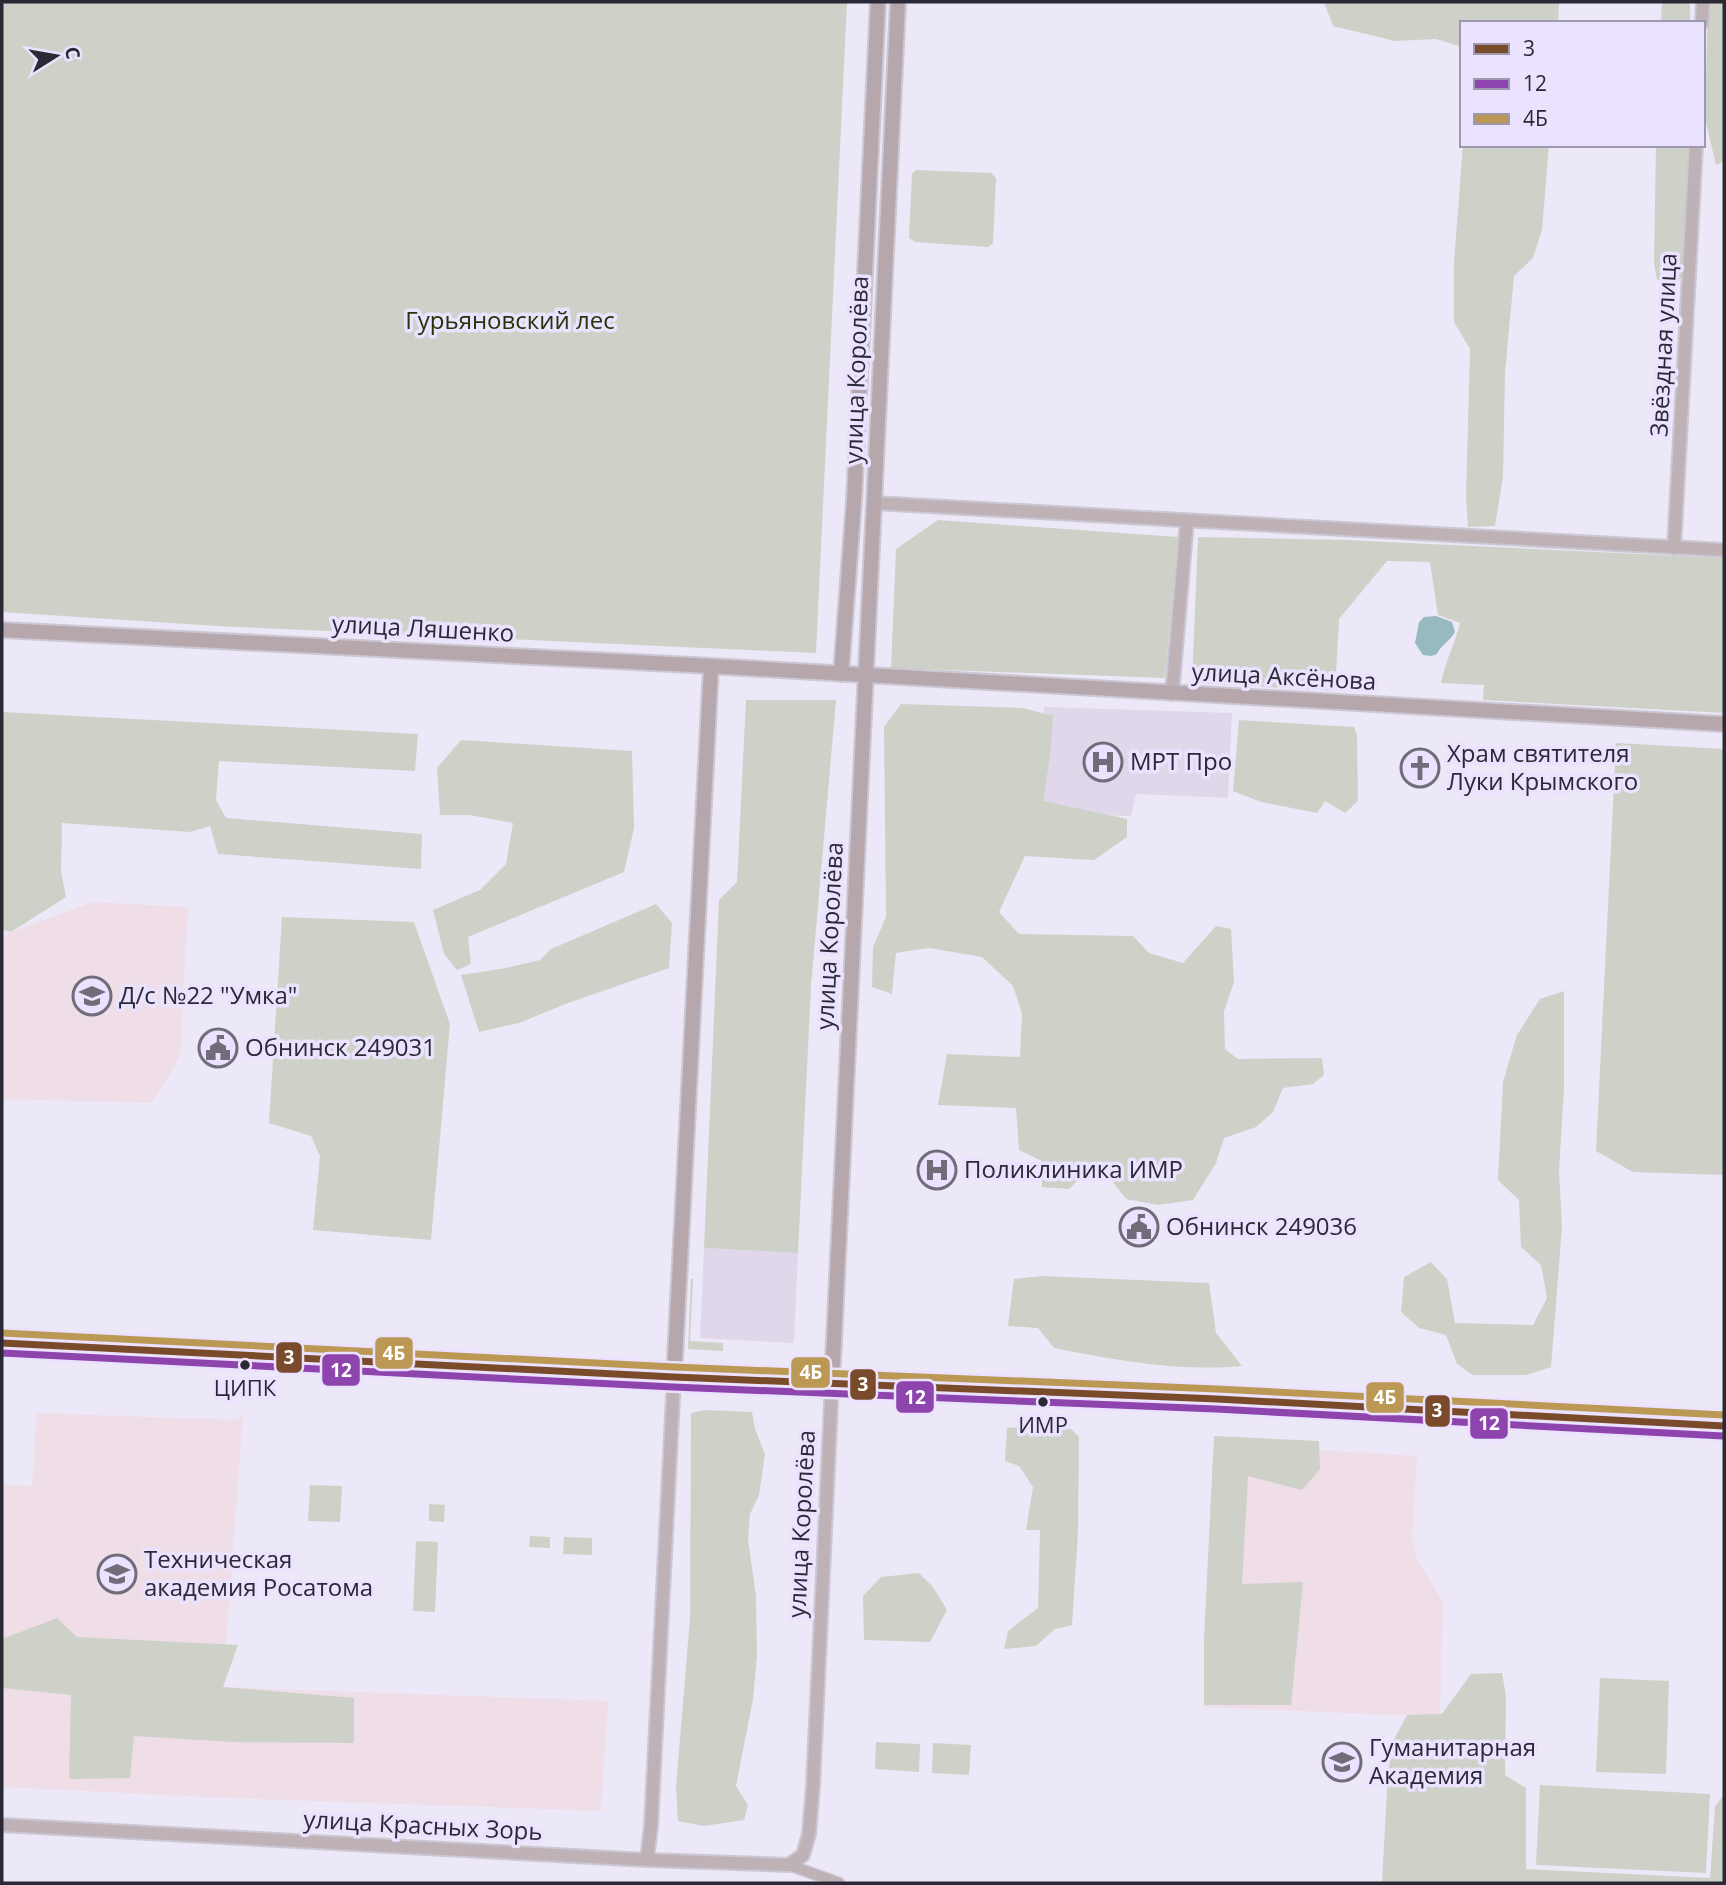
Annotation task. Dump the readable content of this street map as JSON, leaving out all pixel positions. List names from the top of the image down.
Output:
{
  "streets": {
    "main road": ["улица Королёва", "улица Ляшенко", "улица Аксёнова"],
    "street": ["Звёздная улица", "улица Красных Зорь"]
  },
  "crossings": [
    ["улица Королёва", "улица Ляшенко"],
    ["улица Королёва", "улица Аксёнова"],
    ["улица Королёва", "улица Красных Зорь"],
    ["улица Ляшенко", "улица Аксёнова"]
  ],
  "parks": ["Гурьяновский лес"],
  "places": {
    "hospital": ["МРТ Про", "Поликлиника ИМР"],
    "church": ["Храм святителя Луки Крымского"],
    "school or university": ["Д/с №22 \"Умка\"", "Техническая академия Росатома", "Гуманитарная Академия"],
    "public building": ["Обнинск 249031", "Обнинск 249036"],
    "other": ["ЦИПК", "ИМР"]
  },
  "lines": ["transit line 4Б", "transit line 3", "transit line 12"],
  "legend": ["3", "12", "4Б"],
  "north": "right"
}
